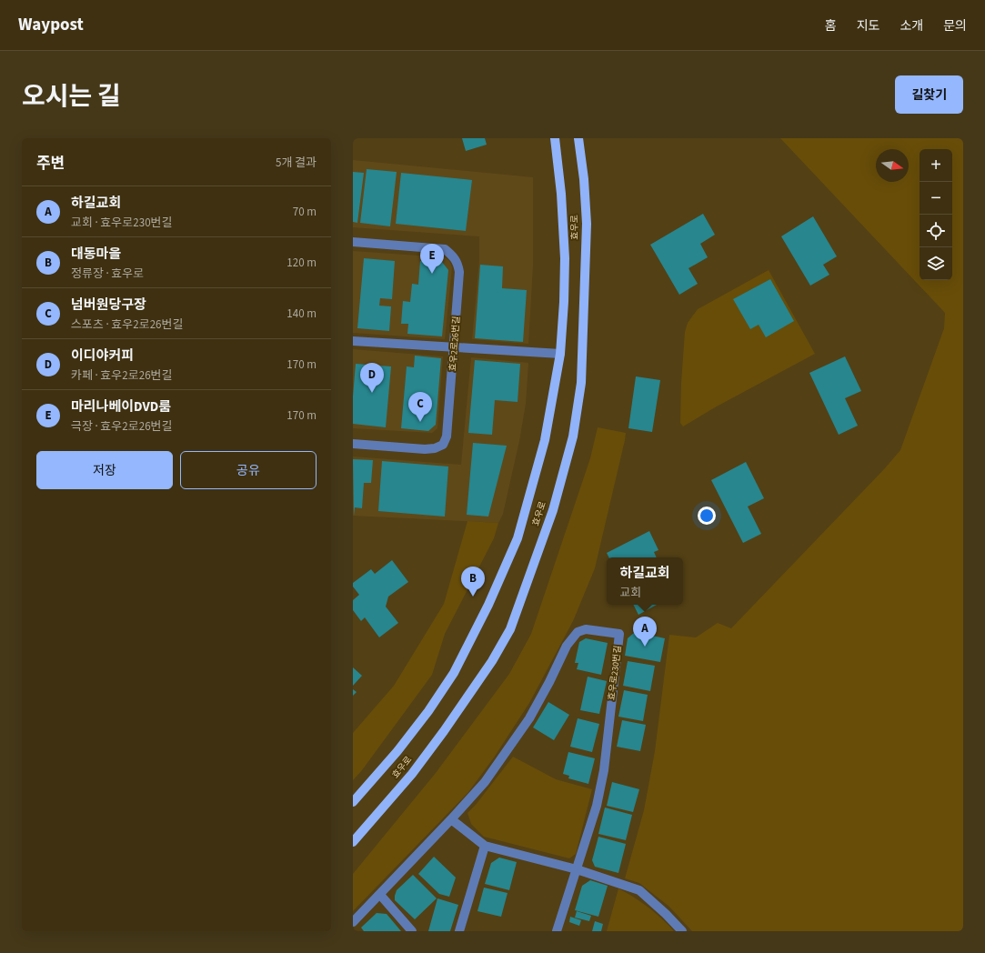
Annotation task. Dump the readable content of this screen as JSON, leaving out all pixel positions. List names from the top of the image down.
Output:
{
  "streets": {
    "main road": ["효우로"],
    "street": ["효우2로26번길", "효우로230번길"]
  },
  "north": "right",
  "page": {
    "header": "Waypost",
    "nav": [
      "홈",
      "지도",
      "소개",
      "문의"
    ],
    "title": "오시는 길",
    "buttons": [
      "길찾기",
      ["저장", "공유"]
    ],
    "heading": ["주변", "5개 결과"],
    "map_buttons": ["+", "−"],
    "list": [
      {
        "mark": "A",
        "name": "하길교회",
        "note": "교회 · 효우로230번길",
        "value": "70 m"
      },
      {
        "mark": "B",
        "name": "대동마을",
        "note": "정류장 · 효우로",
        "value": "120 m"
      },
      {
        "mark": "C",
        "name": "넘버원당구장",
        "note": "스포츠 · 효우2로26번길",
        "value": "140 m"
      },
      {
        "mark": "D",
        "name": "이디야커피",
        "note": "카페 · 효우2로26번길",
        "value": "170 m"
      },
      {
        "mark": "E",
        "name": "마리나베이DVD룸",
        "note": "극장 · 효우2로26번길",
        "value": "170 m"
      }
    ],
    "pins": [
      "E",
      "D",
      "C",
      "B",
      "A"
    ],
    "popup": ["하길교회", "교회"]
  }
}
